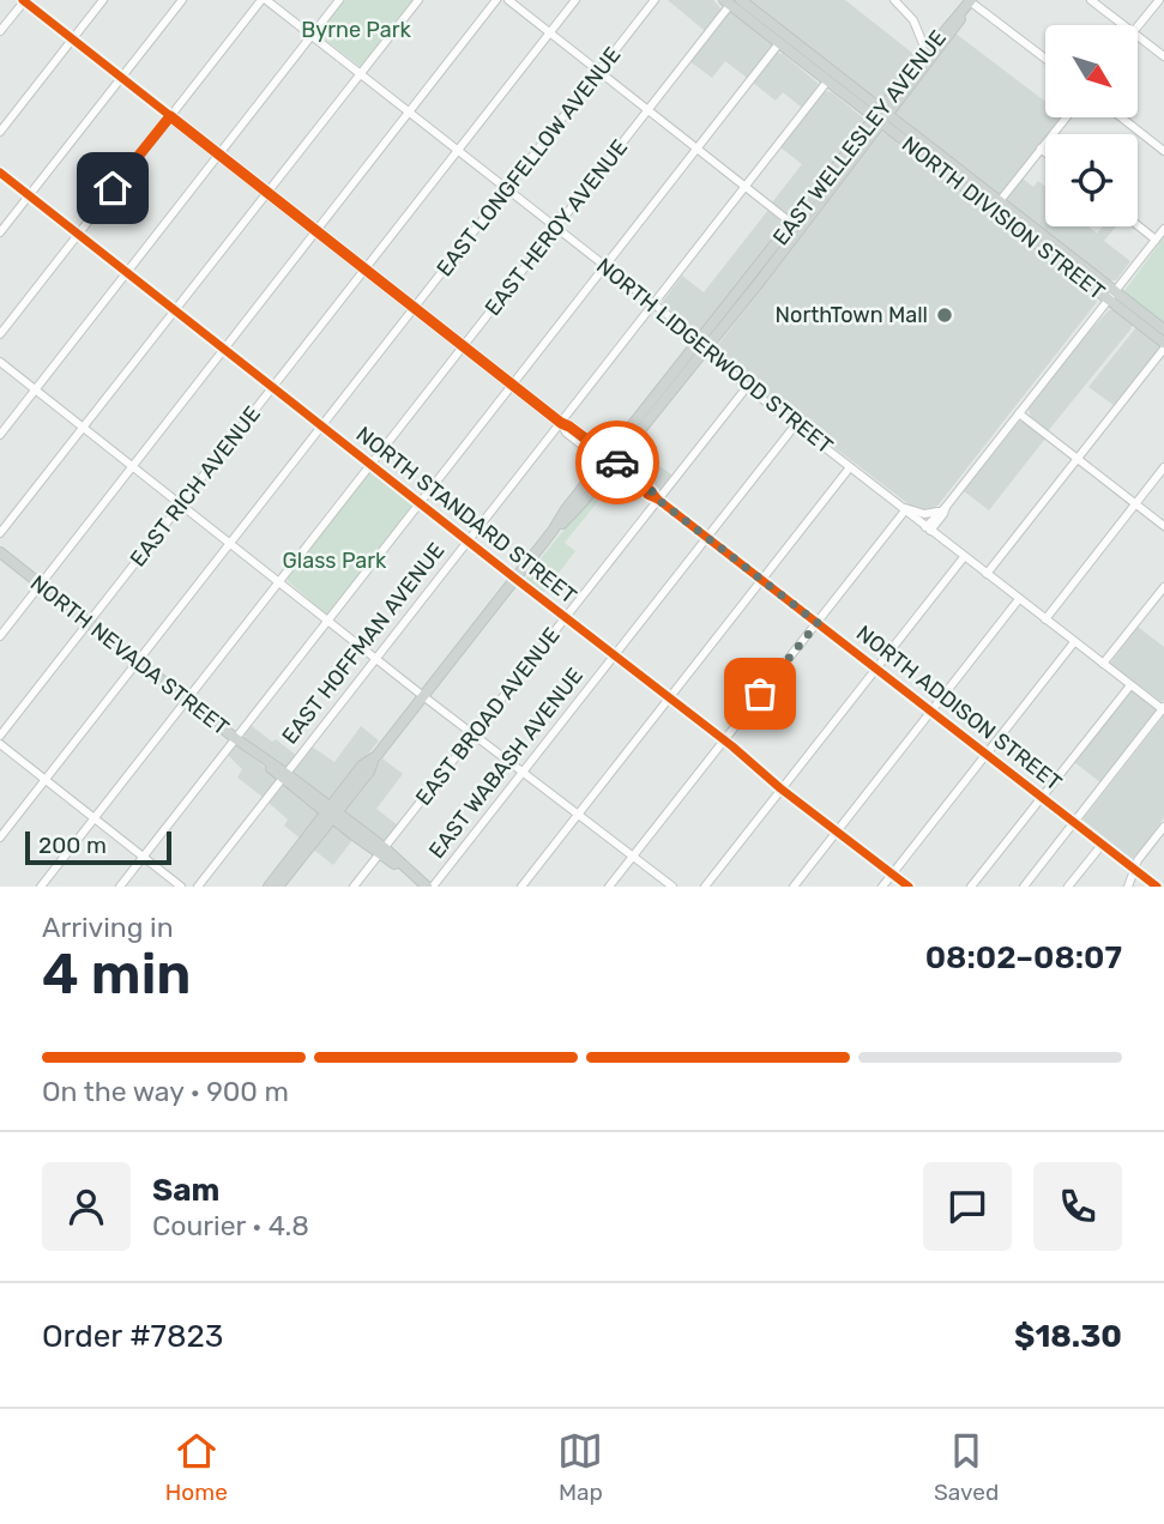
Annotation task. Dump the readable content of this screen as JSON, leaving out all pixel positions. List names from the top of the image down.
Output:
{
  "streets": {
    "main road": ["EAST WELLESLEY AVENUE", "NORTH DIVISION STREET", "NORTH NEVADA STREET"],
    "street": [
      "EAST LONGFELLOW AVENUE",
      "EAST HEROY AVENUE",
      "NORTH LIDGERWOOD STREET",
      "EAST RICH AVENUE",
      "NORTH STANDARD STREET",
      "EAST HOFFMAN AVENUE",
      "NORTH ADDISON STREET",
      "EAST BROAD AVENUE",
      "EAST WABASH AVENUE"
    ]
  },
  "crossings": [
    ["EAST WELLESLEY AVENUE", "NORTH DIVISION STREET"],
    ["EAST WELLESLEY AVENUE", "NORTH LIDGERWOOD STREET"],
    ["EAST WELLESLEY AVENUE", "NORTH STANDARD STREET"],
    ["EAST WELLESLEY AVENUE", "NORTH NEVADA STREET"],
    ["EAST WELLESLEY AVENUE", "NORTH ADDISON STREET"],
    ["EAST LONGFELLOW AVENUE", "NORTH LIDGERWOOD STREET"],
    ["EAST LONGFELLOW AVENUE", "NORTH STANDARD STREET"],
    ["EAST LONGFELLOW AVENUE", "NORTH NEVADA STREET"],
    ["EAST LONGFELLOW AVENUE", "NORTH ADDISON STREET"],
    ["NORTH DIVISION STREET", "EAST HEROY AVENUE"],
    ["NORTH DIVISION STREET", "EAST HOFFMAN AVENUE"],
    ["EAST HEROY AVENUE", "NORTH LIDGERWOOD STREET"],
    ["EAST HEROY AVENUE", "NORTH STANDARD STREET"],
    ["EAST HEROY AVENUE", "NORTH NEVADA STREET"],
    ["EAST HEROY AVENUE", "NORTH ADDISON STREET"],
    ["NORTH LIDGERWOOD STREET", "EAST RICH AVENUE"],
    ["NORTH LIDGERWOOD STREET", "EAST HOFFMAN AVENUE"],
    ["NORTH LIDGERWOOD STREET", "EAST BROAD AVENUE"],
    ["NORTH LIDGERWOOD STREET", "EAST WABASH AVENUE"],
    ["EAST RICH AVENUE", "NORTH STANDARD STREET"],
    ["EAST RICH AVENUE", "NORTH NEVADA STREET"],
    ["EAST RICH AVENUE", "NORTH ADDISON STREET"],
    ["NORTH STANDARD STREET", "EAST HOFFMAN AVENUE"],
    ["NORTH STANDARD STREET", "EAST BROAD AVENUE"],
    ["NORTH STANDARD STREET", "EAST WABASH AVENUE"],
    ["EAST HOFFMAN AVENUE", "NORTH NEVADA STREET"],
    ["EAST HOFFMAN AVENUE", "NORTH ADDISON STREET"],
    ["NORTH NEVADA STREET", "EAST BROAD AVENUE"],
    ["NORTH NEVADA STREET", "EAST WABASH AVENUE"],
    ["NORTH ADDISON STREET", "EAST BROAD AVENUE"],
    ["NORTH ADDISON STREET", "EAST WABASH AVENUE"]
  ],
  "parks": ["Byrne Park", "Glass Park"],
  "places": ["NorthTown Mall"],
  "scale_bar": "200 m",
  "north": "bottom right",
  "page": {
    "scale": "200 m",
    "heading": ["4 min", "Arriving in", "08:02–08:07"],
    "panel": [
      "Sam",
      "Courier · 4.8",
      "Order #7823",
      "$18.30"
    ],
    "bar": "On the way · 900 m",
    "tabs": ["Home", "Map", "Saved"]
  }
}
